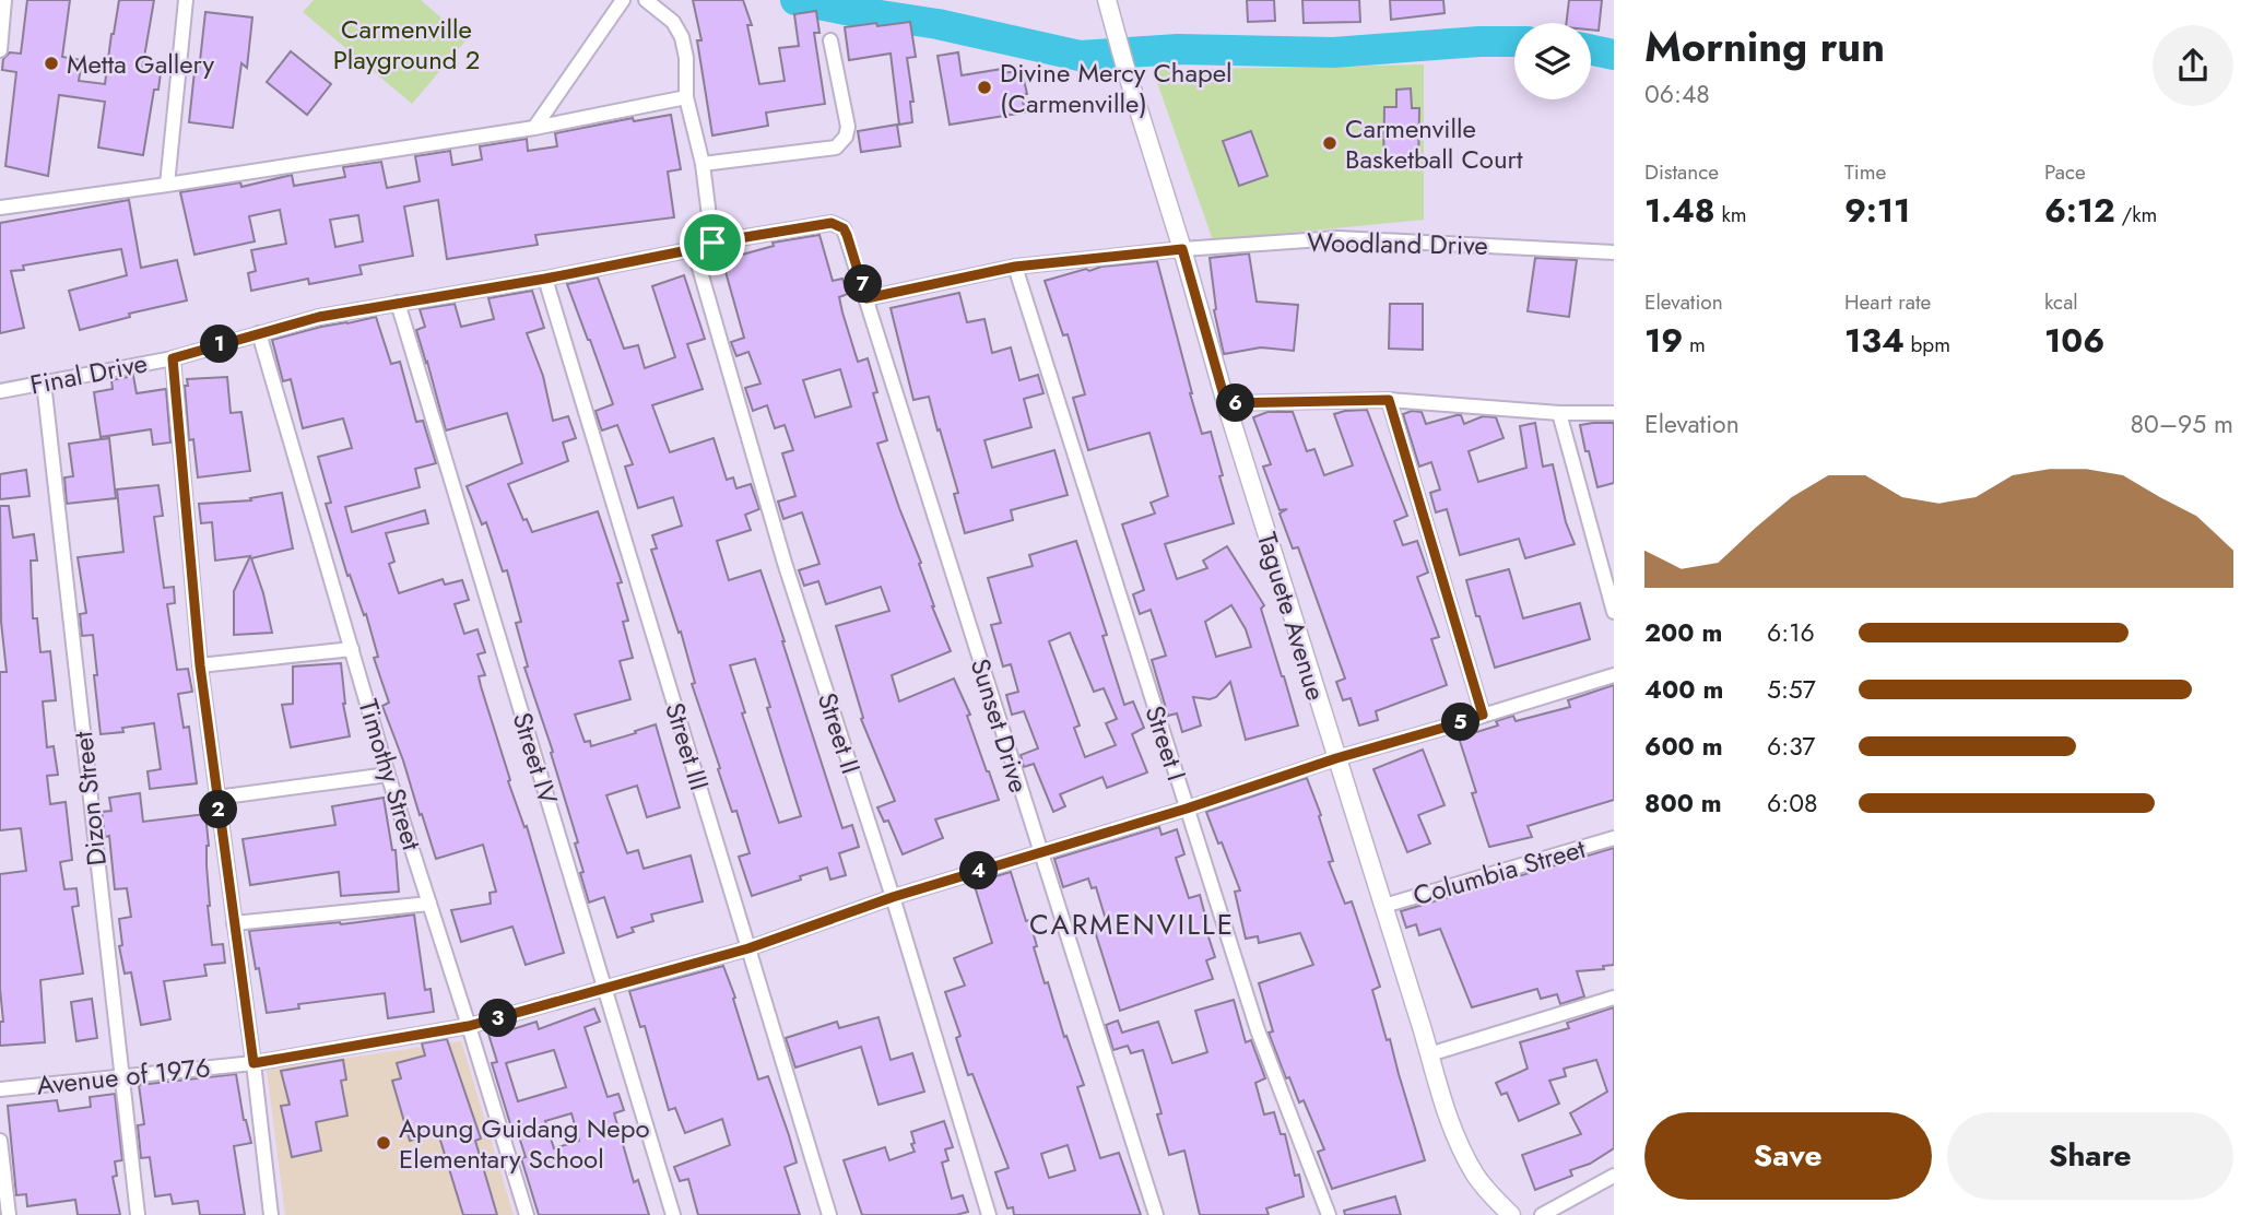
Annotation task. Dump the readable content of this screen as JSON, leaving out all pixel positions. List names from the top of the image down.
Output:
{
  "streets": {
    "street": [
      "Woodland Drive",
      "Final Drive",
      "Taguete Avenue",
      "Sunset Drive",
      "Street II",
      "Street I",
      "Street III",
      "Street IV",
      "Timothy Street",
      "Dizon Street",
      "Columbia Street",
      "Avenue of 1976"
    ]
  },
  "crossings": [
    ["Woodland Drive", "Taguete Avenue"],
    ["Final Drive", "Sunset Drive"],
    ["Final Drive", "Street II"],
    ["Final Drive", "Street III"],
    ["Final Drive", "Street IV"],
    ["Final Drive", "Timothy Street"],
    ["Final Drive", "Dizon Street"],
    ["Taguete Avenue", "Columbia Street"],
    ["Taguete Avenue", "Avenue of 1976"],
    ["Sunset Drive", "Avenue of 1976"],
    ["Street II", "Avenue of 1976"],
    ["Street I", "Avenue of 1976"],
    ["Street III", "Avenue of 1976"],
    ["Street IV", "Avenue of 1976"],
    ["Timothy Street", "Avenue of 1976"],
    ["Dizon Street", "Avenue of 1976"]
  ],
  "districts": ["CARMENVILLE"],
  "parks": ["Carmenville Playground 2"],
  "places": [
    "Metta Gallery",
    "Divine Mercy Chapel (Carmenville)",
    "Carmenville Basketball Court",
    "Apung Guidang Nepo Elementary School"
  ],
  "page": {
    "heading": ["Morning run", "06:48"],
    "stats": [
      ["Distance", "1.48 km"],
      ["Time", "9:11"],
      ["Pace", "6:12 /km"],
      ["Elevation", "19 m"],
      ["Heart rate", "134 bpm"],
      ["kcal", "106"]
    ],
    "pins": [
      "7",
      "1",
      "6",
      "5",
      "2",
      "4",
      "3"
    ],
    "chart": ["Elevation", "80–95 m"],
    "list": [
      {
        "name": "200 m",
        "note": "6:16"
      },
      {
        "name": "400 m",
        "note": "5:57"
      },
      {
        "name": "600 m",
        "note": "6:37"
      },
      {
        "name": "800 m",
        "note": "6:08"
      }
    ],
    "buttons": ["Save", "Share"]
  }
}
